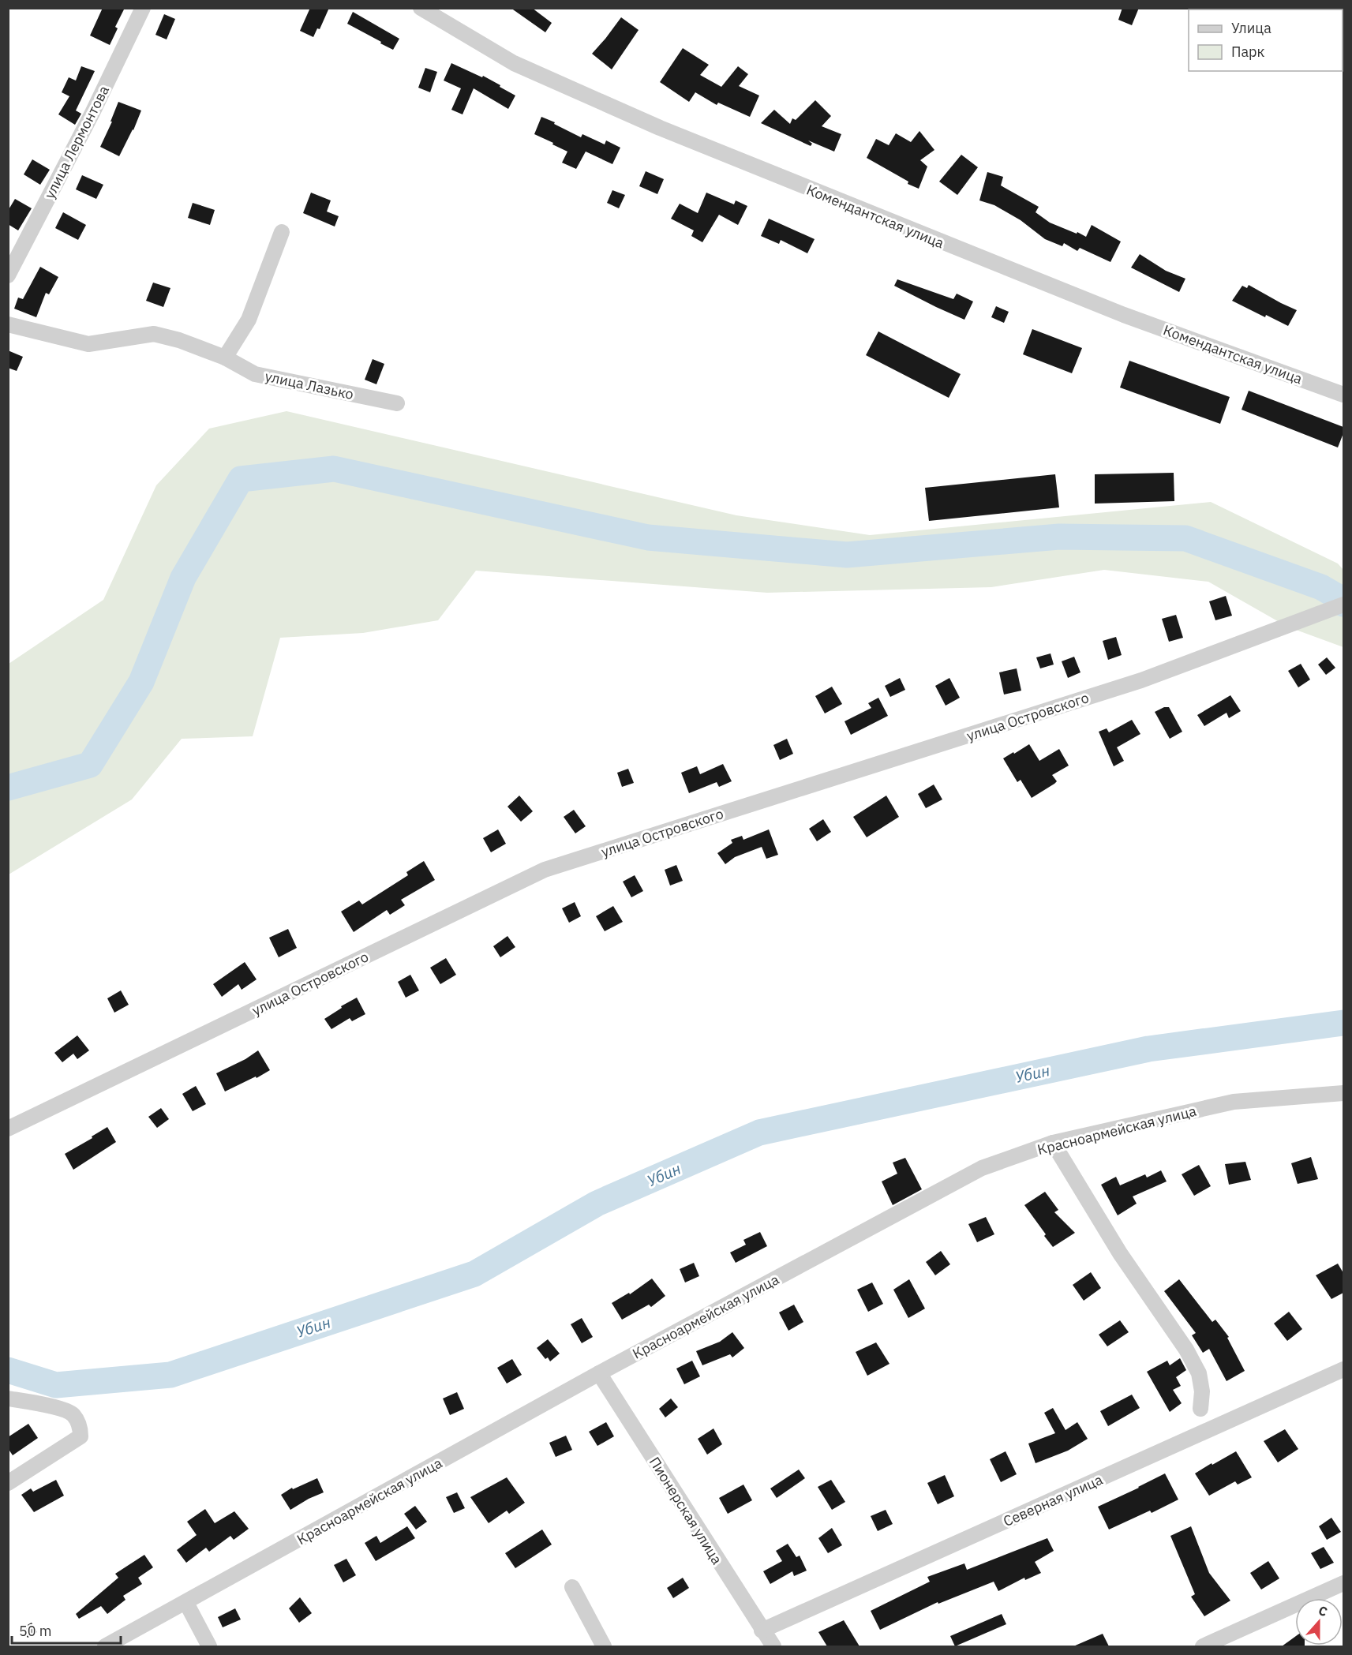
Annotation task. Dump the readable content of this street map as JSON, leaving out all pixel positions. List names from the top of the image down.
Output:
{
  "streets": {
    "street": [
      "улица Лермонтова",
      "Комендантская улица",
      "улица Лазько",
      "улица Островского",
      "Красноармейская улица",
      "Северная улица",
      "Пионерская улица"
    ]
  },
  "crossings": [
    ["Красноармейская улица", "Пионерская улица"],
    ["Северная улица", "Пионерская улица"]
  ],
  "water": ["Убин"],
  "legend": ["Улица", "Парк"],
  "scale_bar": "50 m",
  "north": "top"
}
